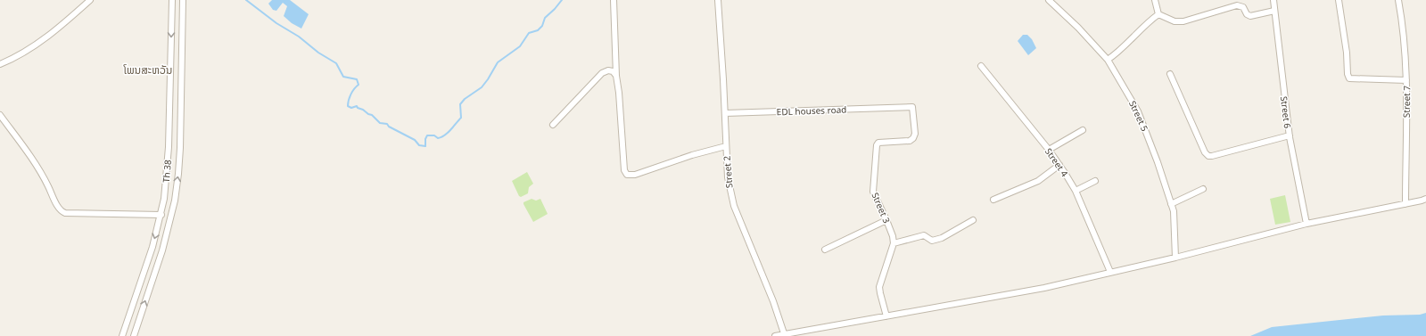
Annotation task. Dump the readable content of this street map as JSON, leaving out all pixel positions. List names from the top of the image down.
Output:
{
  "streets": {
    "street": [
      "Street 7",
      "EDL houses road",
      "Street 6",
      "Street 5",
      "Street 4",
      "Th 38",
      "Street 2",
      "Street 3"
    ]
  },
  "crossings": [
    ["EDL houses road", "Street 2"],
    ["EDL houses road", "Street 3"]
  ],
  "districts": ["ໂພນສະຫວັນ"]
}
